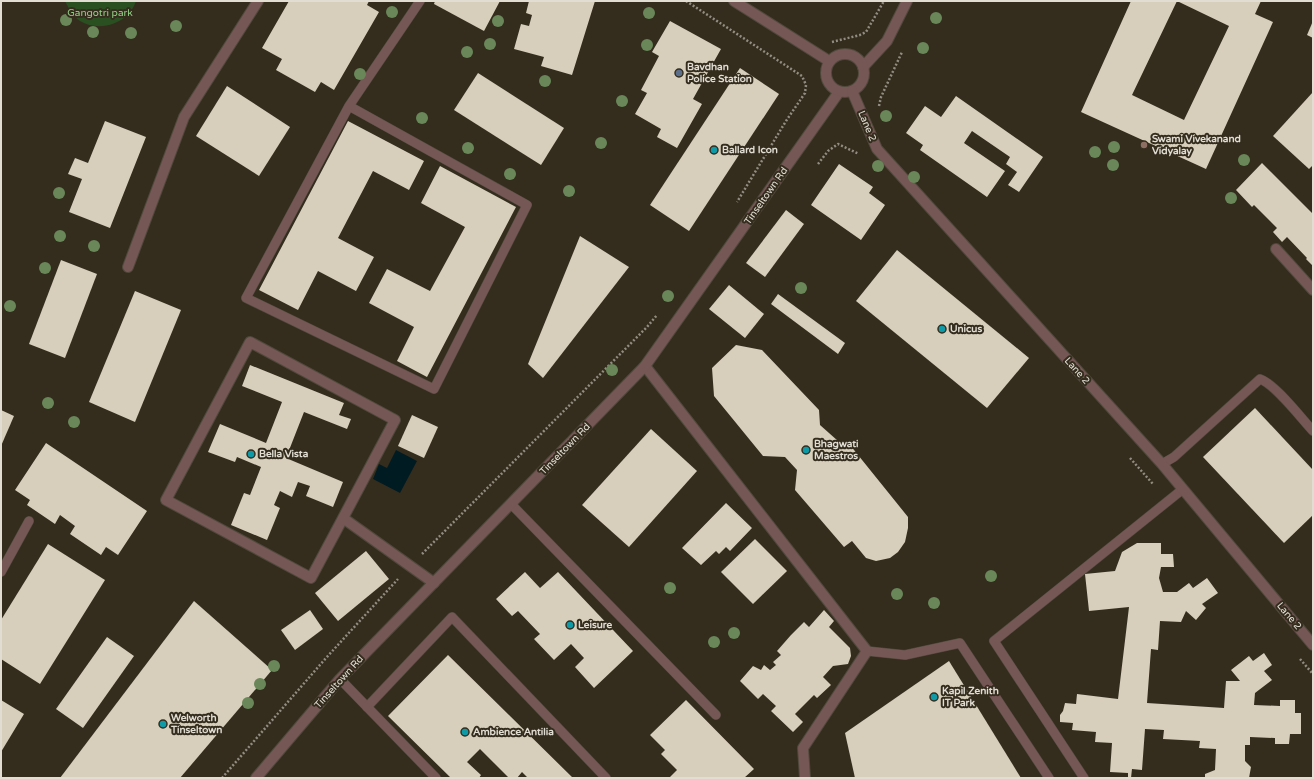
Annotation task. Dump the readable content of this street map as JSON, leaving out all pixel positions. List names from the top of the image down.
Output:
{
  "streets": {
    "street": ["Lane 2", "Tinseltown Rd"]
  },
  "crossings": [
    ["Lane 2", "Tinseltown Rd"]
  ],
  "parks": ["Gangotri park"],
  "places": [
    "Bavdhan Police Station",
    "Swami Vivekanand Vidyalay",
    "Ballard Icon",
    "Unicus",
    "Bhagwati Maestros",
    "Bella Vista",
    "Leisure",
    "Kapil Zenith IT Park",
    "Welworth Tinseltown",
    "Ambience Antilia"
  ]
}
